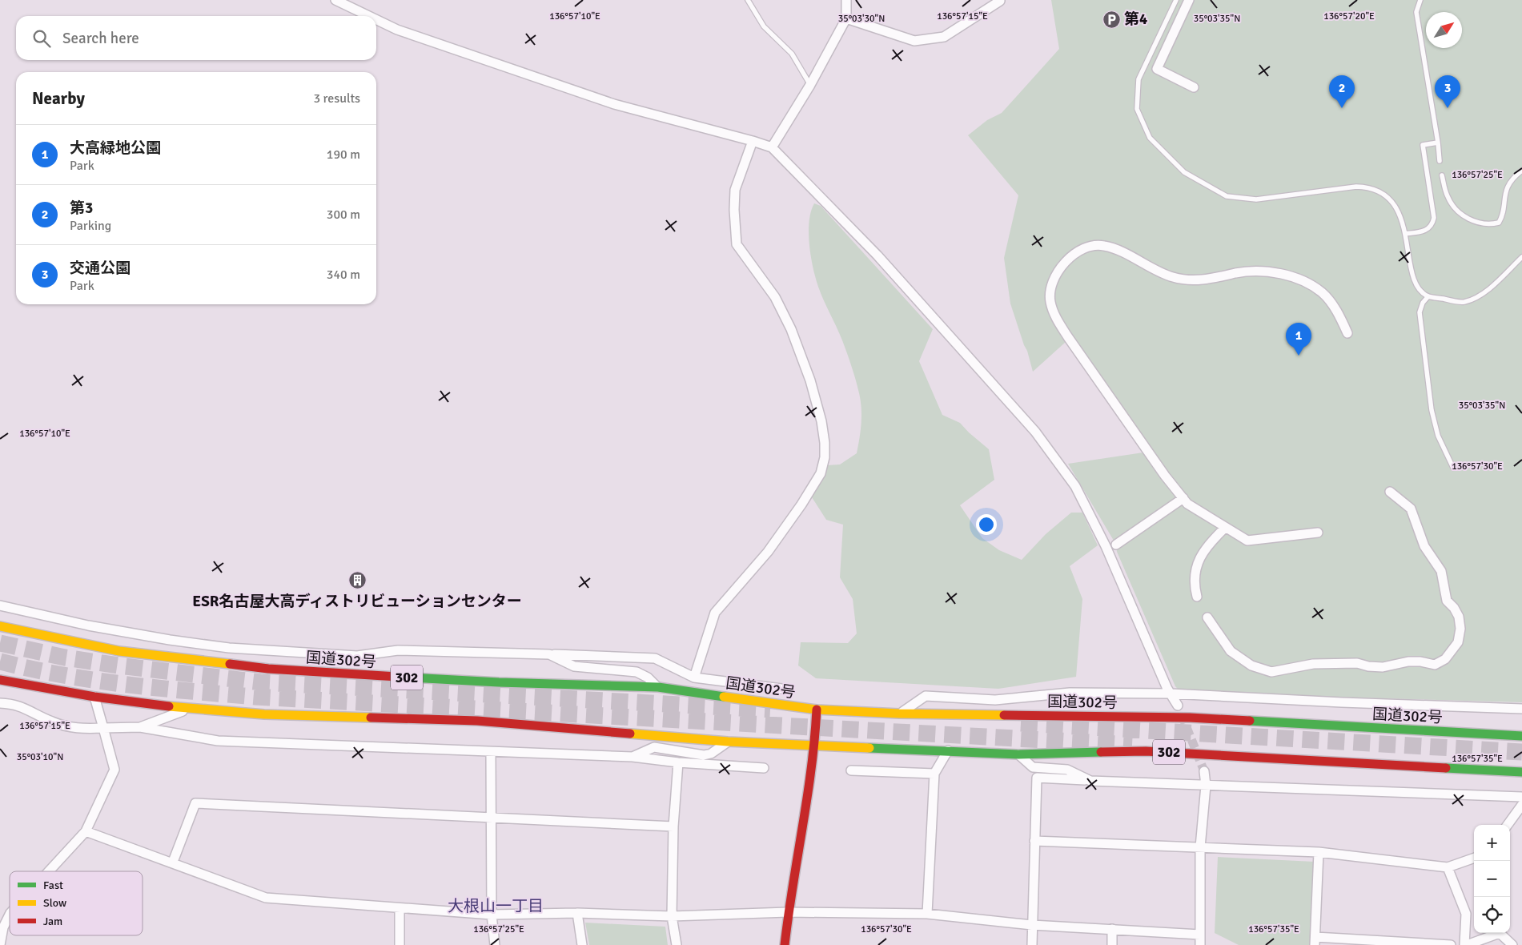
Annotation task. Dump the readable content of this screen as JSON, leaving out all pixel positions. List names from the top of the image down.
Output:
{
  "streets": {
    "main road": ["国道302号", "302"]
  },
  "districts": ["大根山一丁目"],
  "places": {
    "parking": ["第4"],
    "building": ["ESR名古屋大高ディストリビューションセンター"]
  },
  "legend": ["Fast", "Slow", "Jam"],
  "north": "top right",
  "page": {
    "search": "Search here",
    "heading": ["Nearby", "3 results"],
    "pins": ["2", "3", "1"],
    "list": [
      {
        "mark": "1",
        "name": "大高緑地公園",
        "note": "Park",
        "value": "190 m"
      },
      {
        "mark": "2",
        "name": "第3",
        "note": "Parking",
        "value": "300 m"
      },
      {
        "mark": "3",
        "name": "交通公園",
        "note": "Park",
        "value": "340 m"
      }
    ],
    "map_buttons": ["+", "−"]
  },
  "coordinates": [
    "136°57'10\"E",
    "136°57'15\"E",
    "136°57'20\"E",
    "35°03'30\"N",
    "35°03'35\"N",
    "136°57'25\"E",
    "136°57'30\"E",
    "35°03'10\"N",
    "136°57'35\"E"
  ]
}
